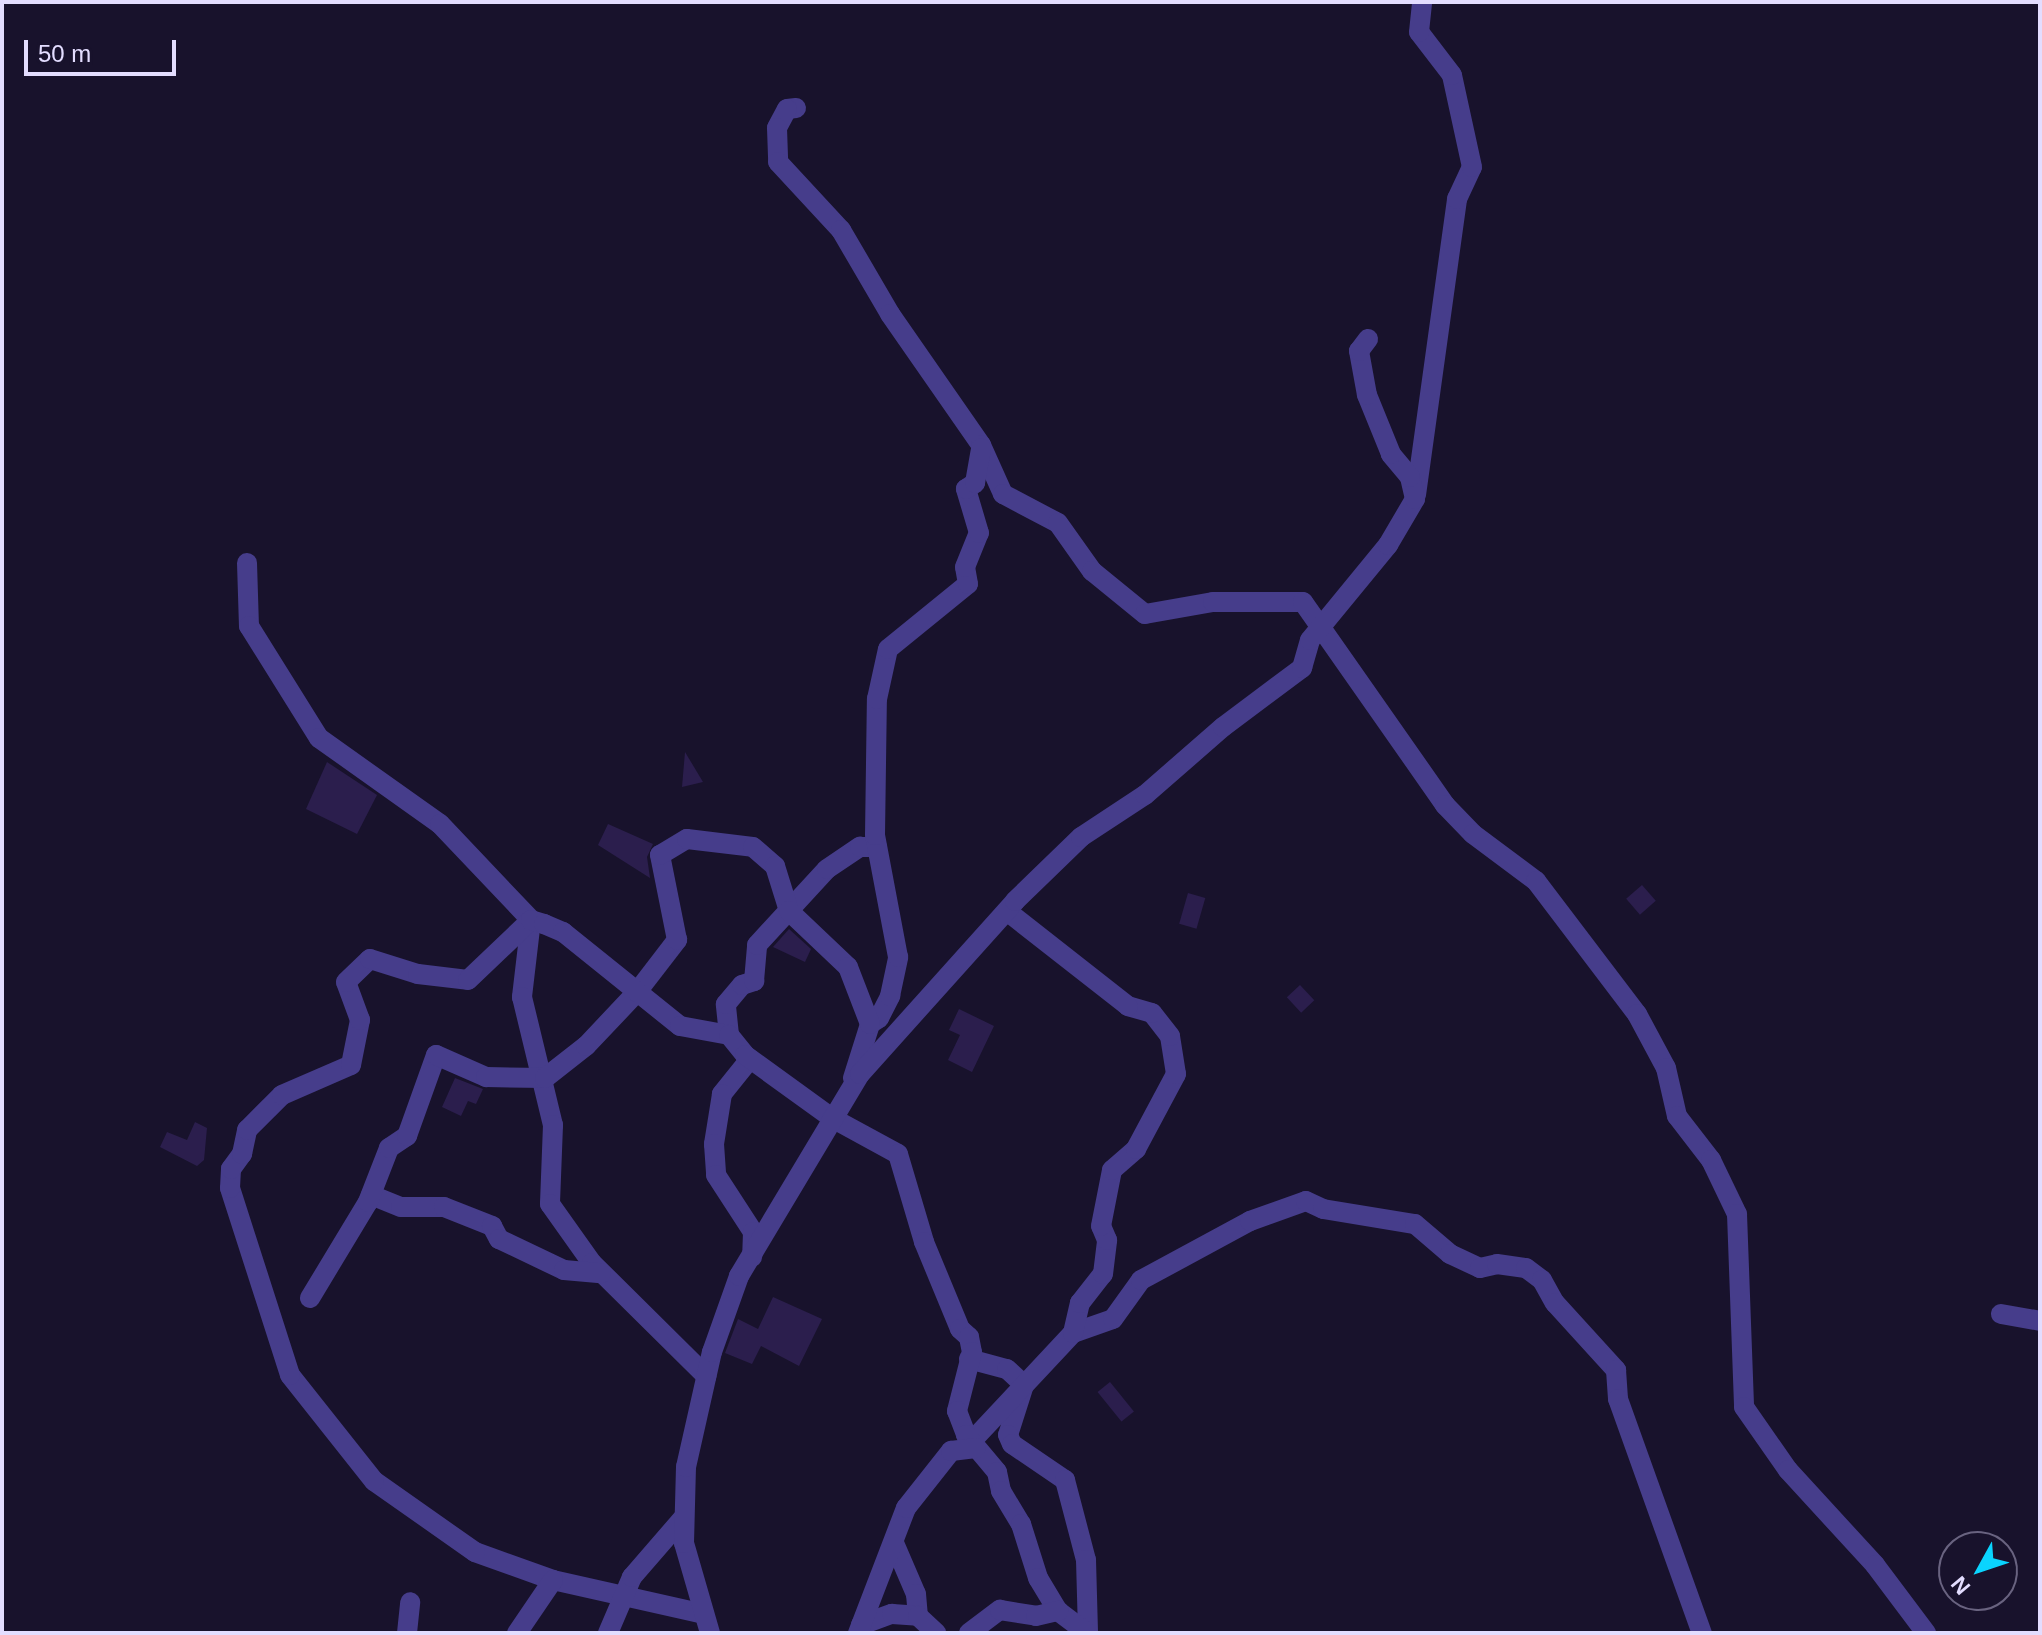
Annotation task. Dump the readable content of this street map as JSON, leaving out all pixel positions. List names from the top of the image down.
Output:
{
  "scale_bar": "50 m",
  "north": "bottom left"
}
